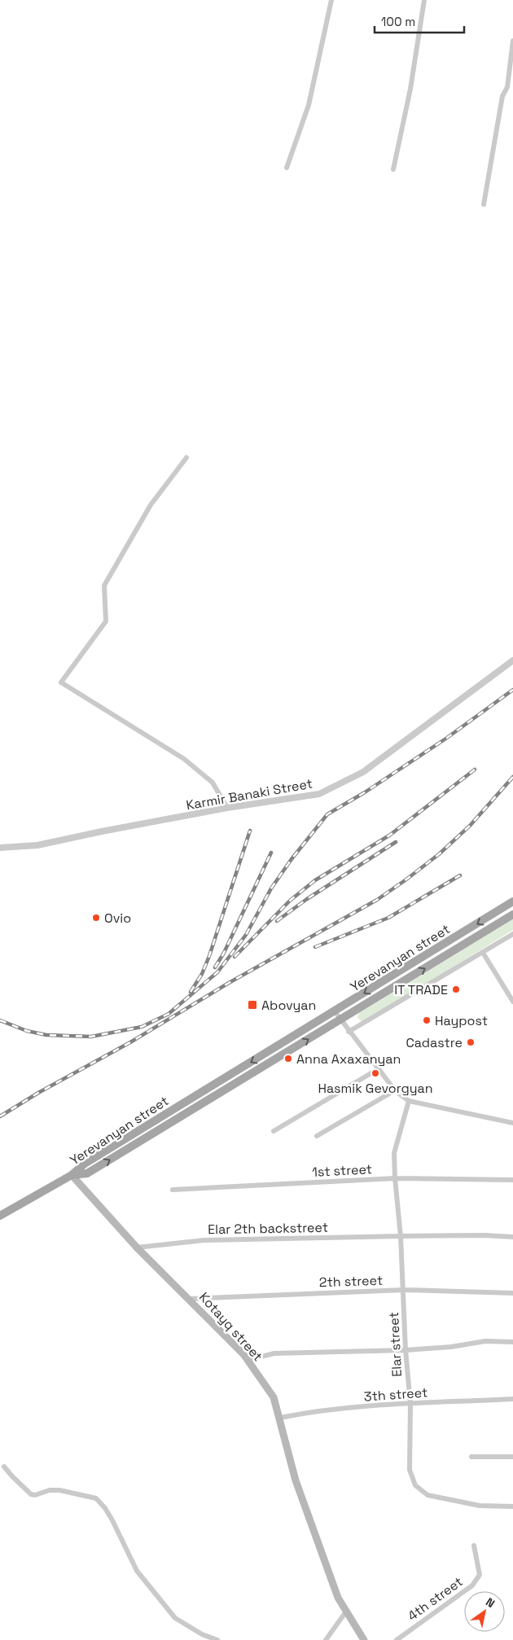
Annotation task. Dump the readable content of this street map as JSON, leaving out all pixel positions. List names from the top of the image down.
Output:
{
  "streets": {
    "main road": ["Yerevanyan street", "Kotayq street"],
    "street": [
      "Karmir Banaki Street",
      "1st street",
      "Elar 2th backstreet",
      "2th street",
      "Elar street",
      "3th street",
      "4th street"
    ]
  },
  "crossings": [
    ["Yerevanyan street", "Kotayq street"],
    ["1st street", "Elar street"],
    ["Elar 2th backstreet", "Kotayq street"],
    ["Elar 2th backstreet", "Elar street"],
    ["2th street", "Kotayq street"],
    ["2th street", "Elar street"],
    ["Kotayq street", "3th street"],
    ["Elar street", "3th street"]
  ],
  "places": {
    "other": [
      "Ovio",
      "IT TRADE",
      "Haypost",
      "Cadastre",
      "Anna Axaxanyan",
      "Hasmik Gevorgyan"
    ],
    "transit": ["Abovyan"]
  },
  "scale_bar": "100 m",
  "north": "top right"
}
